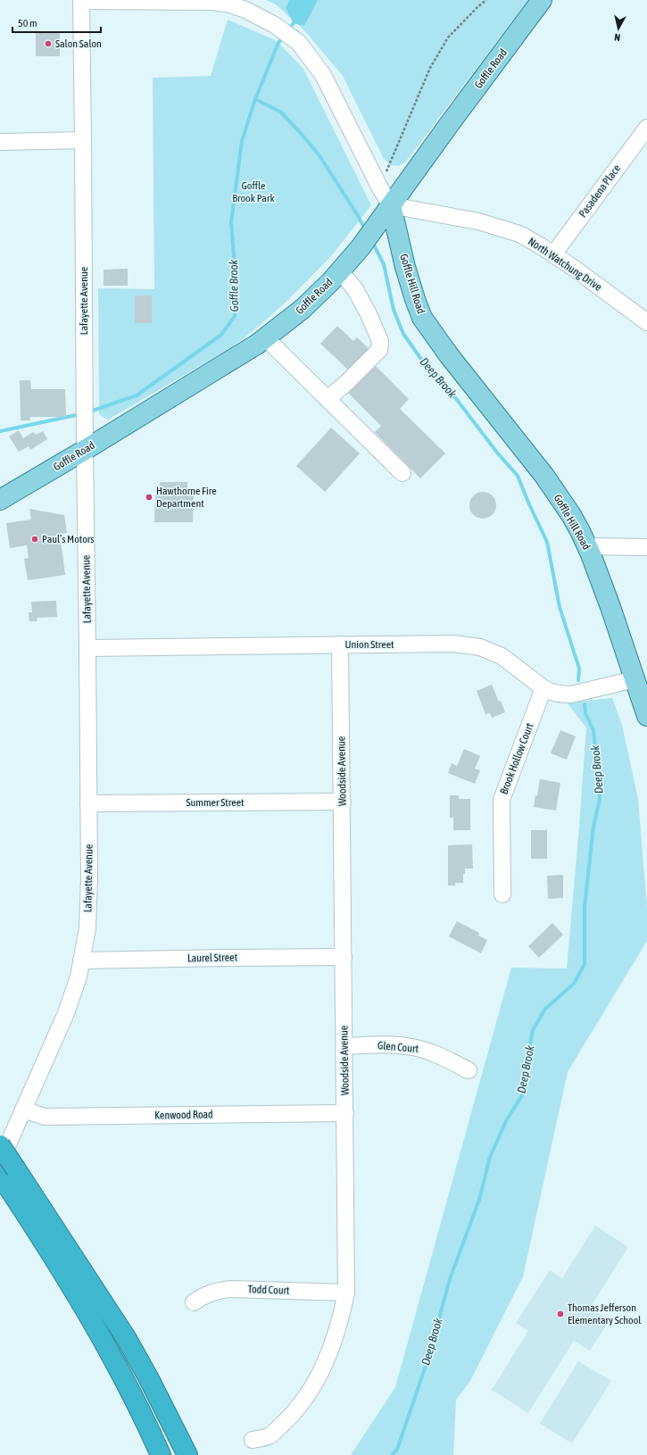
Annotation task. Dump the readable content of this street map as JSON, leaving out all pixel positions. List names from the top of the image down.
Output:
{
  "streets": {
    "main road": ["Goffle Road", "Goffle Hill Road"],
    "street": [
      "Pasadena Place",
      "North Watchung Drive",
      "Lafayette Avenue",
      "Union Street",
      "Brook Hollow Court",
      "Woodside Avenue",
      "Summer Street",
      "Laurel Street",
      "Glen Court",
      "Kenwood Road",
      "Todd Court"
    ]
  },
  "crossings": [
    ["Goffle Road", "North Watchung Drive"],
    ["Goffle Road", "Goffle Hill Road"],
    ["Goffle Road", "Lafayette Avenue"],
    ["Pasadena Place", "North Watchung Drive"],
    ["North Watchung Drive", "Goffle Hill Road"],
    ["Goffle Hill Road", "Lafayette Avenue"],
    ["Goffle Hill Road", "Union Street"],
    ["Lafayette Avenue", "Union Street"],
    ["Lafayette Avenue", "Summer Street"],
    ["Lafayette Avenue", "Laurel Street"],
    ["Lafayette Avenue", "Kenwood Road"],
    ["Union Street", "Brook Hollow Court"],
    ["Union Street", "Woodside Avenue"],
    ["Woodside Avenue", "Summer Street"],
    ["Woodside Avenue", "Laurel Street"],
    ["Woodside Avenue", "Glen Court"],
    ["Woodside Avenue", "Kenwood Road"],
    ["Woodside Avenue", "Todd Court"]
  ],
  "water": ["Goffle Brook", "Deep Brook"],
  "parks": ["Goffle Brook Park"],
  "places": [
    "Salon Salon",
    "Hawthorne Fire Department",
    "Paul’s Motors",
    "Thomas Jefferson Elementary School"
  ],
  "scale_bar": "50 m",
  "north": "bottom"
}
